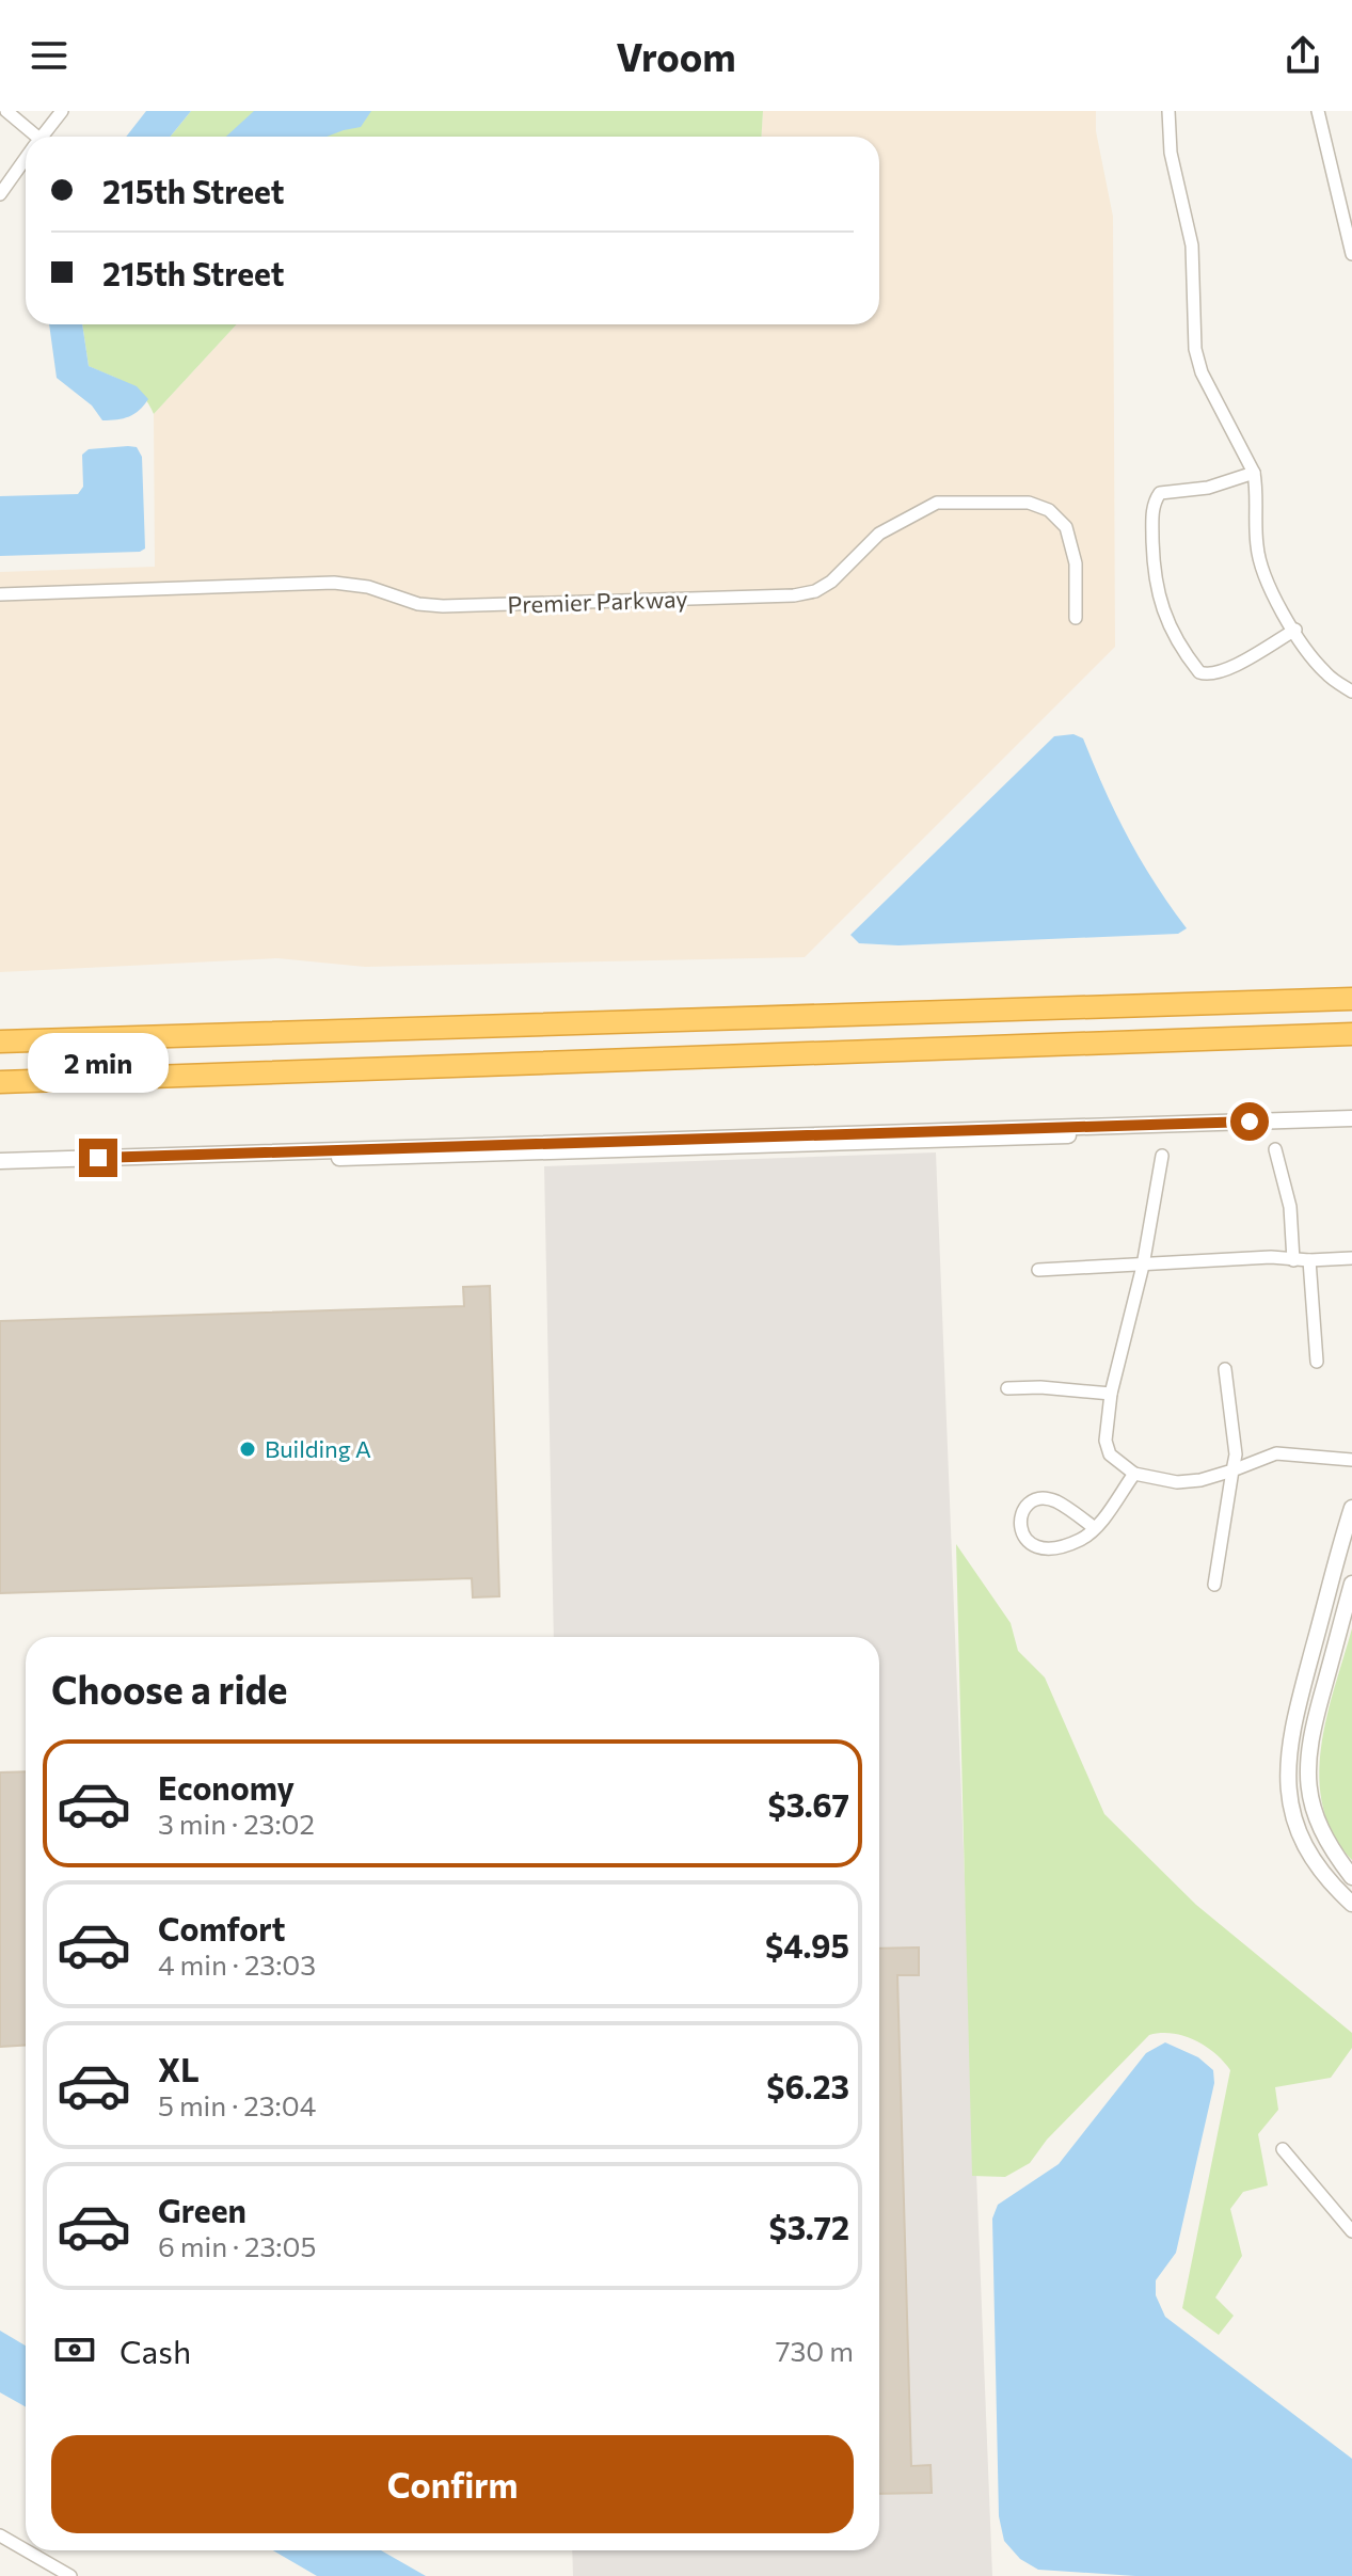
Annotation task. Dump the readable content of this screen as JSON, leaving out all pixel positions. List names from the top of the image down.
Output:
{
  "streets": {
    "street": ["Premier Parkway"]
  },
  "places": ["Building A"],
  "page": {
    "header": "Vroom",
    "banner": ["215th Street", "215th Street"],
    "bubble": "2 min",
    "heading": "Choose a ride",
    "list": [
      {
        "name": "Economy",
        "note": "3 min · 23:02",
        "value": "$3.67"
      },
      {
        "name": "Comfort",
        "note": "4 min · 23:03",
        "value": "$4.95"
      },
      {
        "name": "XL",
        "note": "5 min · 23:04",
        "value": "$6.23"
      },
      {
        "name": "Green",
        "note": "6 min · 23:05",
        "value": "$3.72"
      }
    ],
    "pay": ["Cash", "730 m"],
    "buttons": "Confirm"
  }
}
